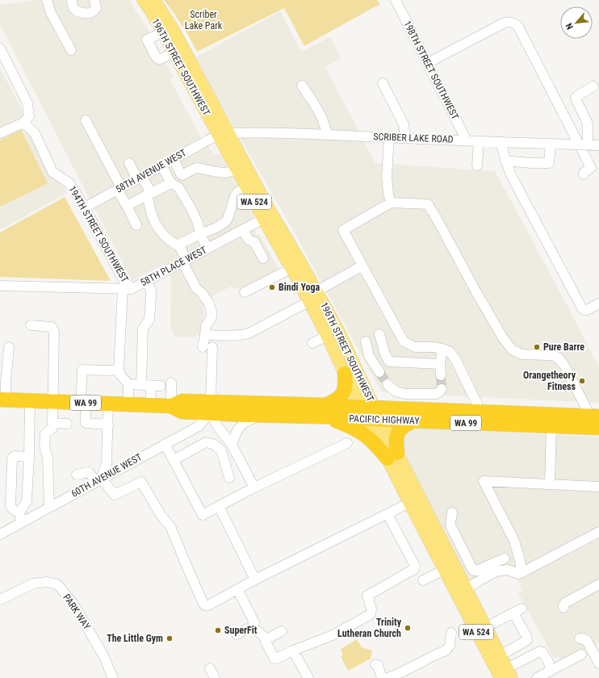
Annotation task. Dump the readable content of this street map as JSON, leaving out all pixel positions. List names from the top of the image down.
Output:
{
  "streets": {
    "highway": ["WA 99", "PACIFIC HIGHWAY"],
    "main road": ["196TH STREET SOUTHWEST", "WA 524"],
    "street": [
      "198TH STREET SOUTHWEST",
      "SCRIBER LAKE ROAD",
      "58TH AVENUE WEST",
      "194TH STREET SOUTHWEST",
      "58TH PLACE WEST",
      "60TH AVENUE WEST",
      "PARK WAY"
    ]
  },
  "crossings": [
    ["196TH STREET SOUTHWEST", "SCRIBER LAKE ROAD"],
    ["196TH STREET SOUTHWEST", "58TH AVENUE WEST"],
    ["196TH STREET SOUTHWEST", "58TH PLACE WEST"],
    ["196TH STREET SOUTHWEST", "PACIFIC HIGHWAY"],
    ["198TH STREET SOUTHWEST", "SCRIBER LAKE ROAD"],
    ["SCRIBER LAKE ROAD", "58TH AVENUE WEST"],
    ["58TH AVENUE WEST", "194TH STREET SOUTHWEST"],
    ["194TH STREET SOUTHWEST", "58TH PLACE WEST"],
    ["PACIFIC HIGHWAY", "60TH AVENUE WEST"]
  ],
  "parks": ["Scriber Lake Park"],
  "places": [
    "Bindi Yoga",
    "Pure Barre",
    "Orangetheory Fitness",
    "Trinity Lutheran Church",
    "SuperFit",
    "The Little Gym"
  ],
  "north": "bottom left"
}
